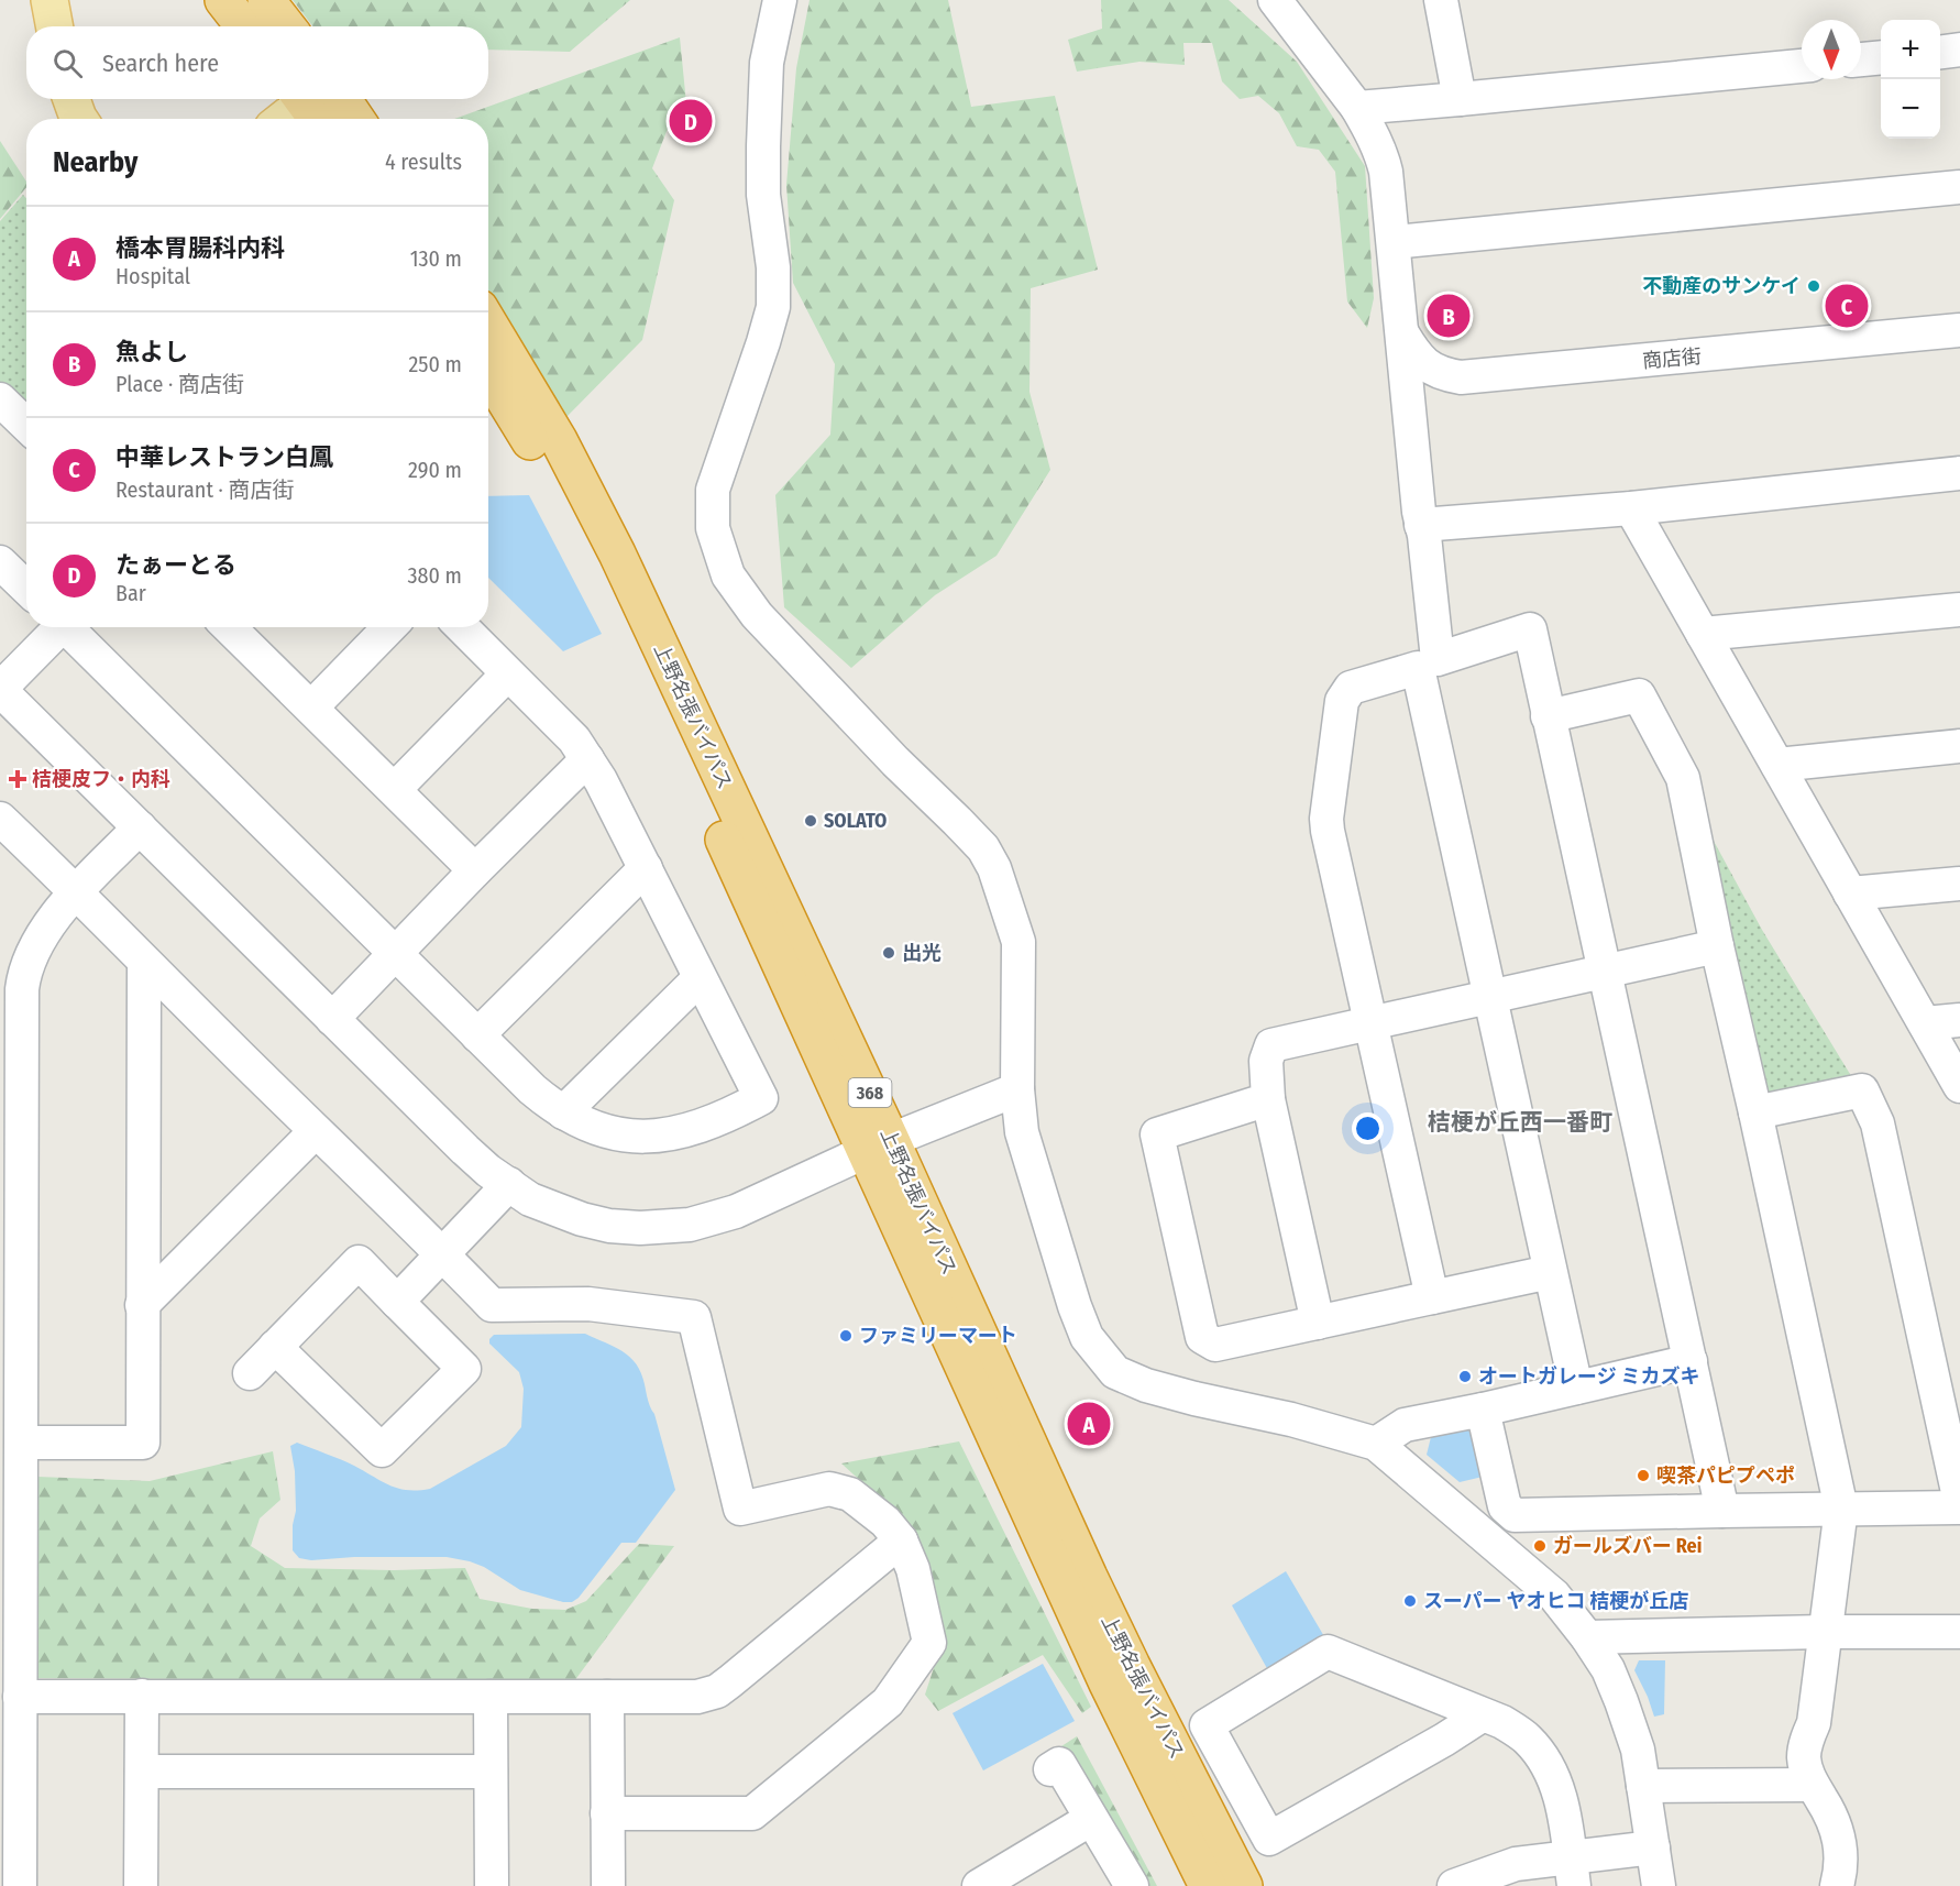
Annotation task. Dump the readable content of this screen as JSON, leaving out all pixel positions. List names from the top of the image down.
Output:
{
  "streets": {
    "highway": ["上野名張バイパス", "368"],
    "street": ["商店街"]
  },
  "districts": ["桔梗が丘西一番町"],
  "places": {
    "other": [
      "不動産のサンケイ",
      "SOLATO",
      "出光",
      "ファミリーマート",
      "オートガレージ ミカズキ",
      "喫茶パピプペポ",
      "ガールズバー Rei",
      "スーパー ヤオヒコ 桔梗が丘店"
    ],
    "health": ["桔梗皮フ・内科"]
  },
  "north": "bottom",
  "page": {
    "map_buttons": ["+", "−"],
    "search": "Search here",
    "pins": [
      "D",
      "C",
      "B",
      "A"
    ],
    "heading": ["Nearby", "4 results"],
    "list": [
      {
        "mark": "A",
        "name": "橋本胃腸科内科",
        "note": "Hospital",
        "value": "130 m"
      },
      {
        "mark": "B",
        "name": "魚よし",
        "note": "Place · 商店街",
        "value": "250 m"
      },
      {
        "mark": "C",
        "name": "中華レストラン白鳳",
        "note": "Restaurant · 商店街",
        "value": "290 m"
      },
      {
        "mark": "D",
        "name": "たぁーとる",
        "note": "Bar",
        "value": "380 m"
      }
    ]
  }
}
